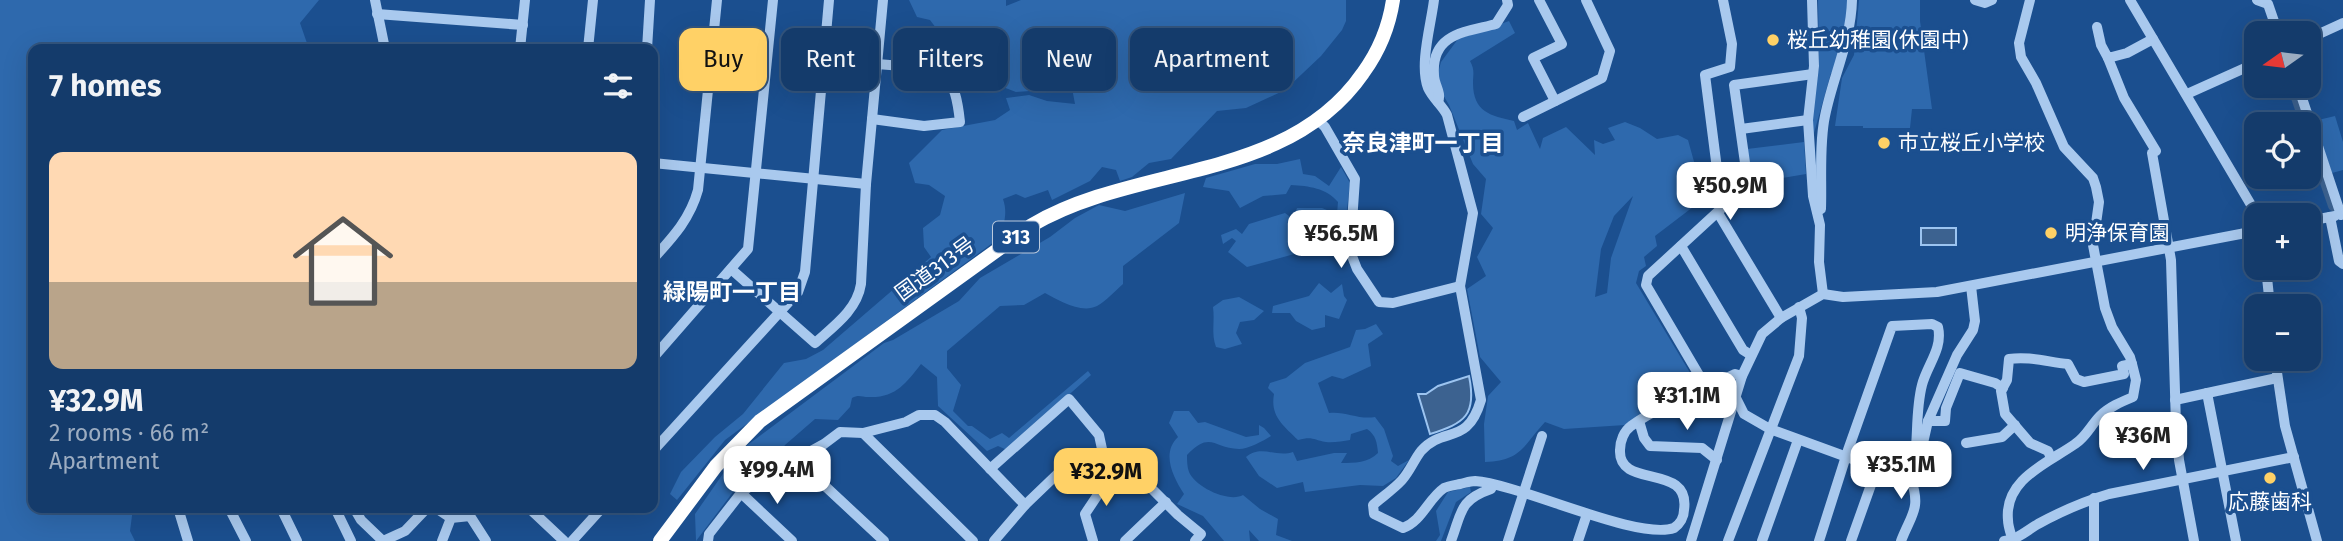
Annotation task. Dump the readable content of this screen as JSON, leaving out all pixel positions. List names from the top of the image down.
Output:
{
  "streets": {
    "highway": ["313", "国道313号"]
  },
  "districts": ["奈良津町一丁目", "緑陽町一丁目"],
  "places": [
    "桜丘幼稚園(休園中)",
    "市立桜丘小学校",
    "明浄保育園",
    "応藤歯科"
  ],
  "north": "left",
  "page": {
    "map_buttons": ["+", "−"],
    "chip": [
      "Buy",
      "Rent",
      "Filters",
      "New",
      "Apartment"
    ],
    "heading": "7 homes",
    "list": [
      {
        "name": "¥32.9M",
        "note": "2 rooms · 66 m² · Apartment"
      }
    ],
    "price": [
      "¥50.9M",
      "¥56.5M",
      "¥31.1M",
      "¥36M",
      "¥35.1M",
      "¥99.4M",
      "¥32.9M"
    ]
  }
}
